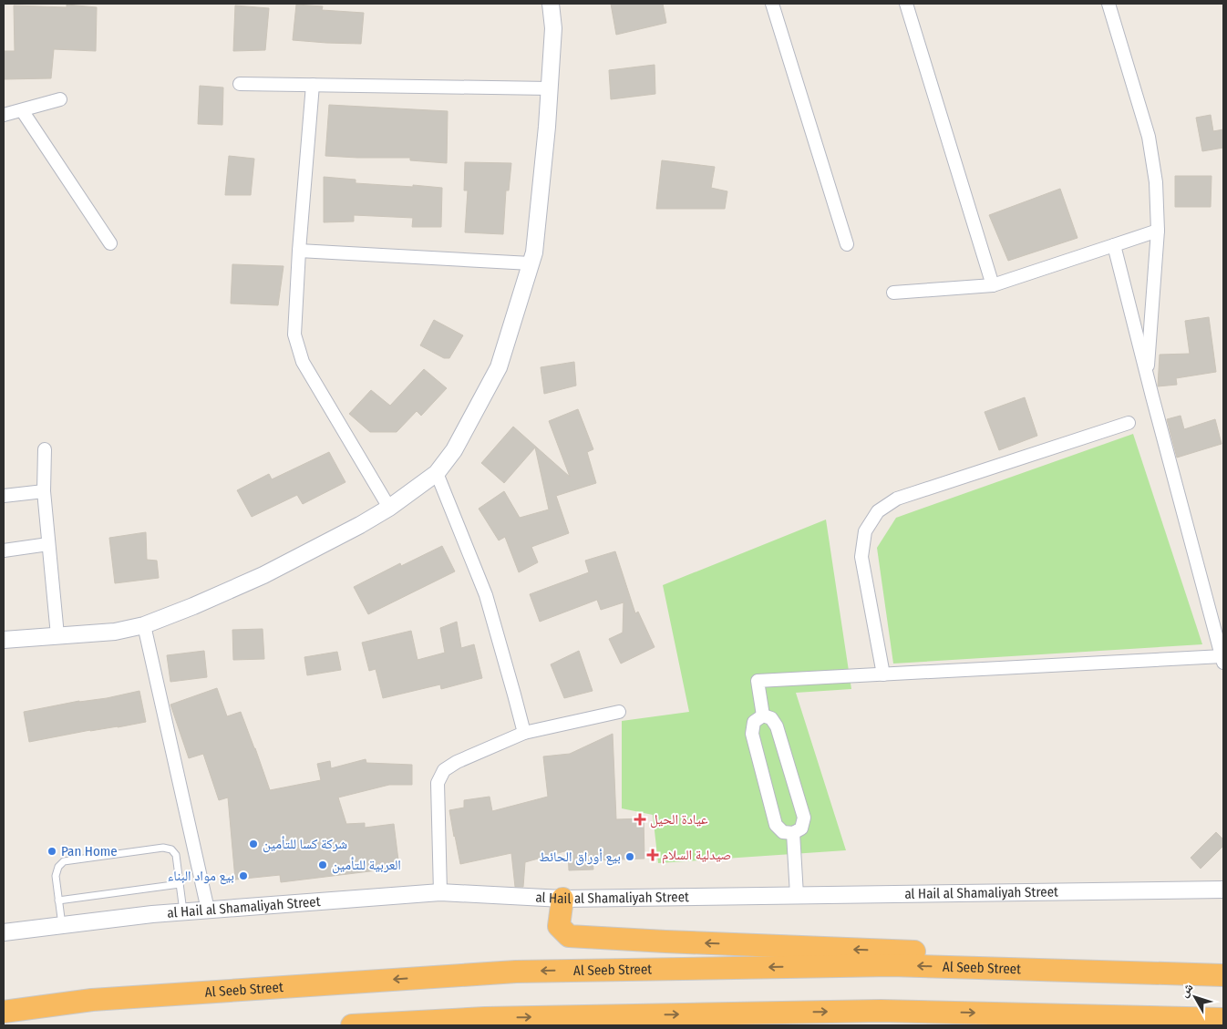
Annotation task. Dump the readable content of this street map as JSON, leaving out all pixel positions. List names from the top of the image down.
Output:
{
  "streets": {
    "highway": ["Al Seeb Street"],
    "street": ["al Hail al Shamaliyah Street"]
  },
  "places": {
    "health": ["عيادة الحيل", "صيدلية السلام"],
    "other": [
      "شركة كسا للتأمين",
      "Pan Home",
      "بيع أوراق الحائط",
      "العربية للتأمين",
      "بيع مواد البناء"
    ]
  },
  "north": "top left"
}
